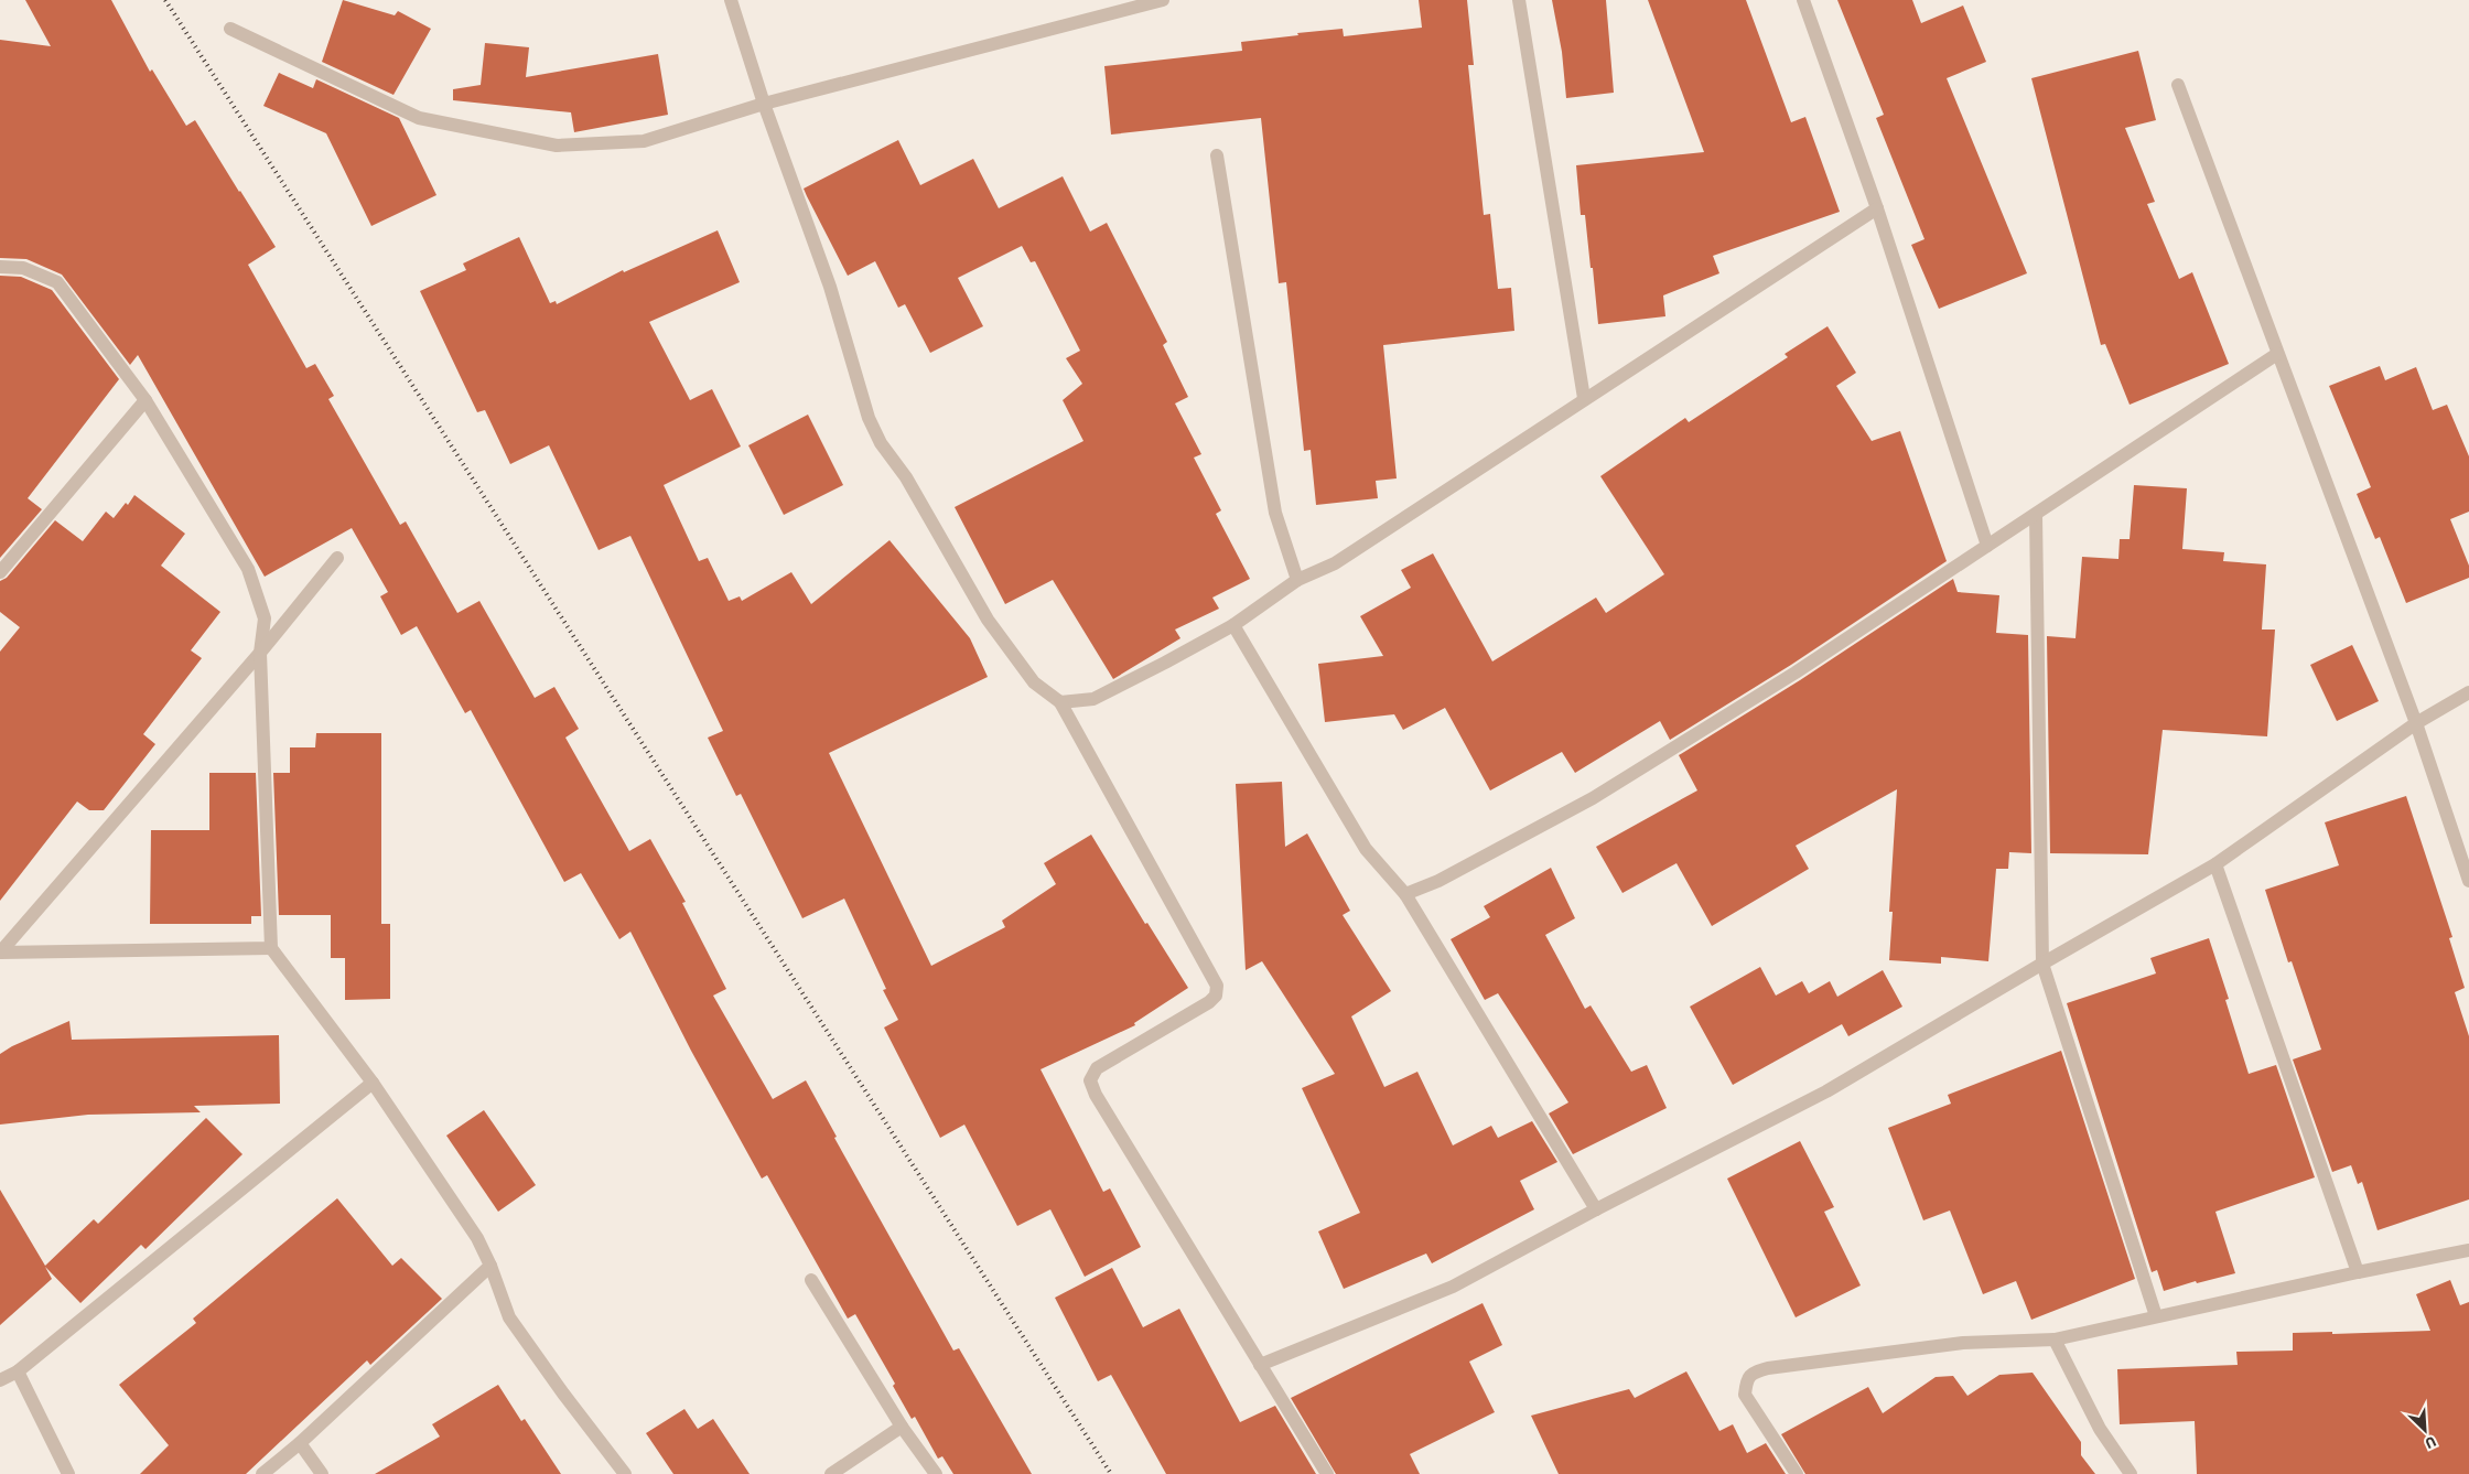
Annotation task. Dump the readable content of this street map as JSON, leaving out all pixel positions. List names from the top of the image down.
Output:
{
  "north": "bottom right"
}
